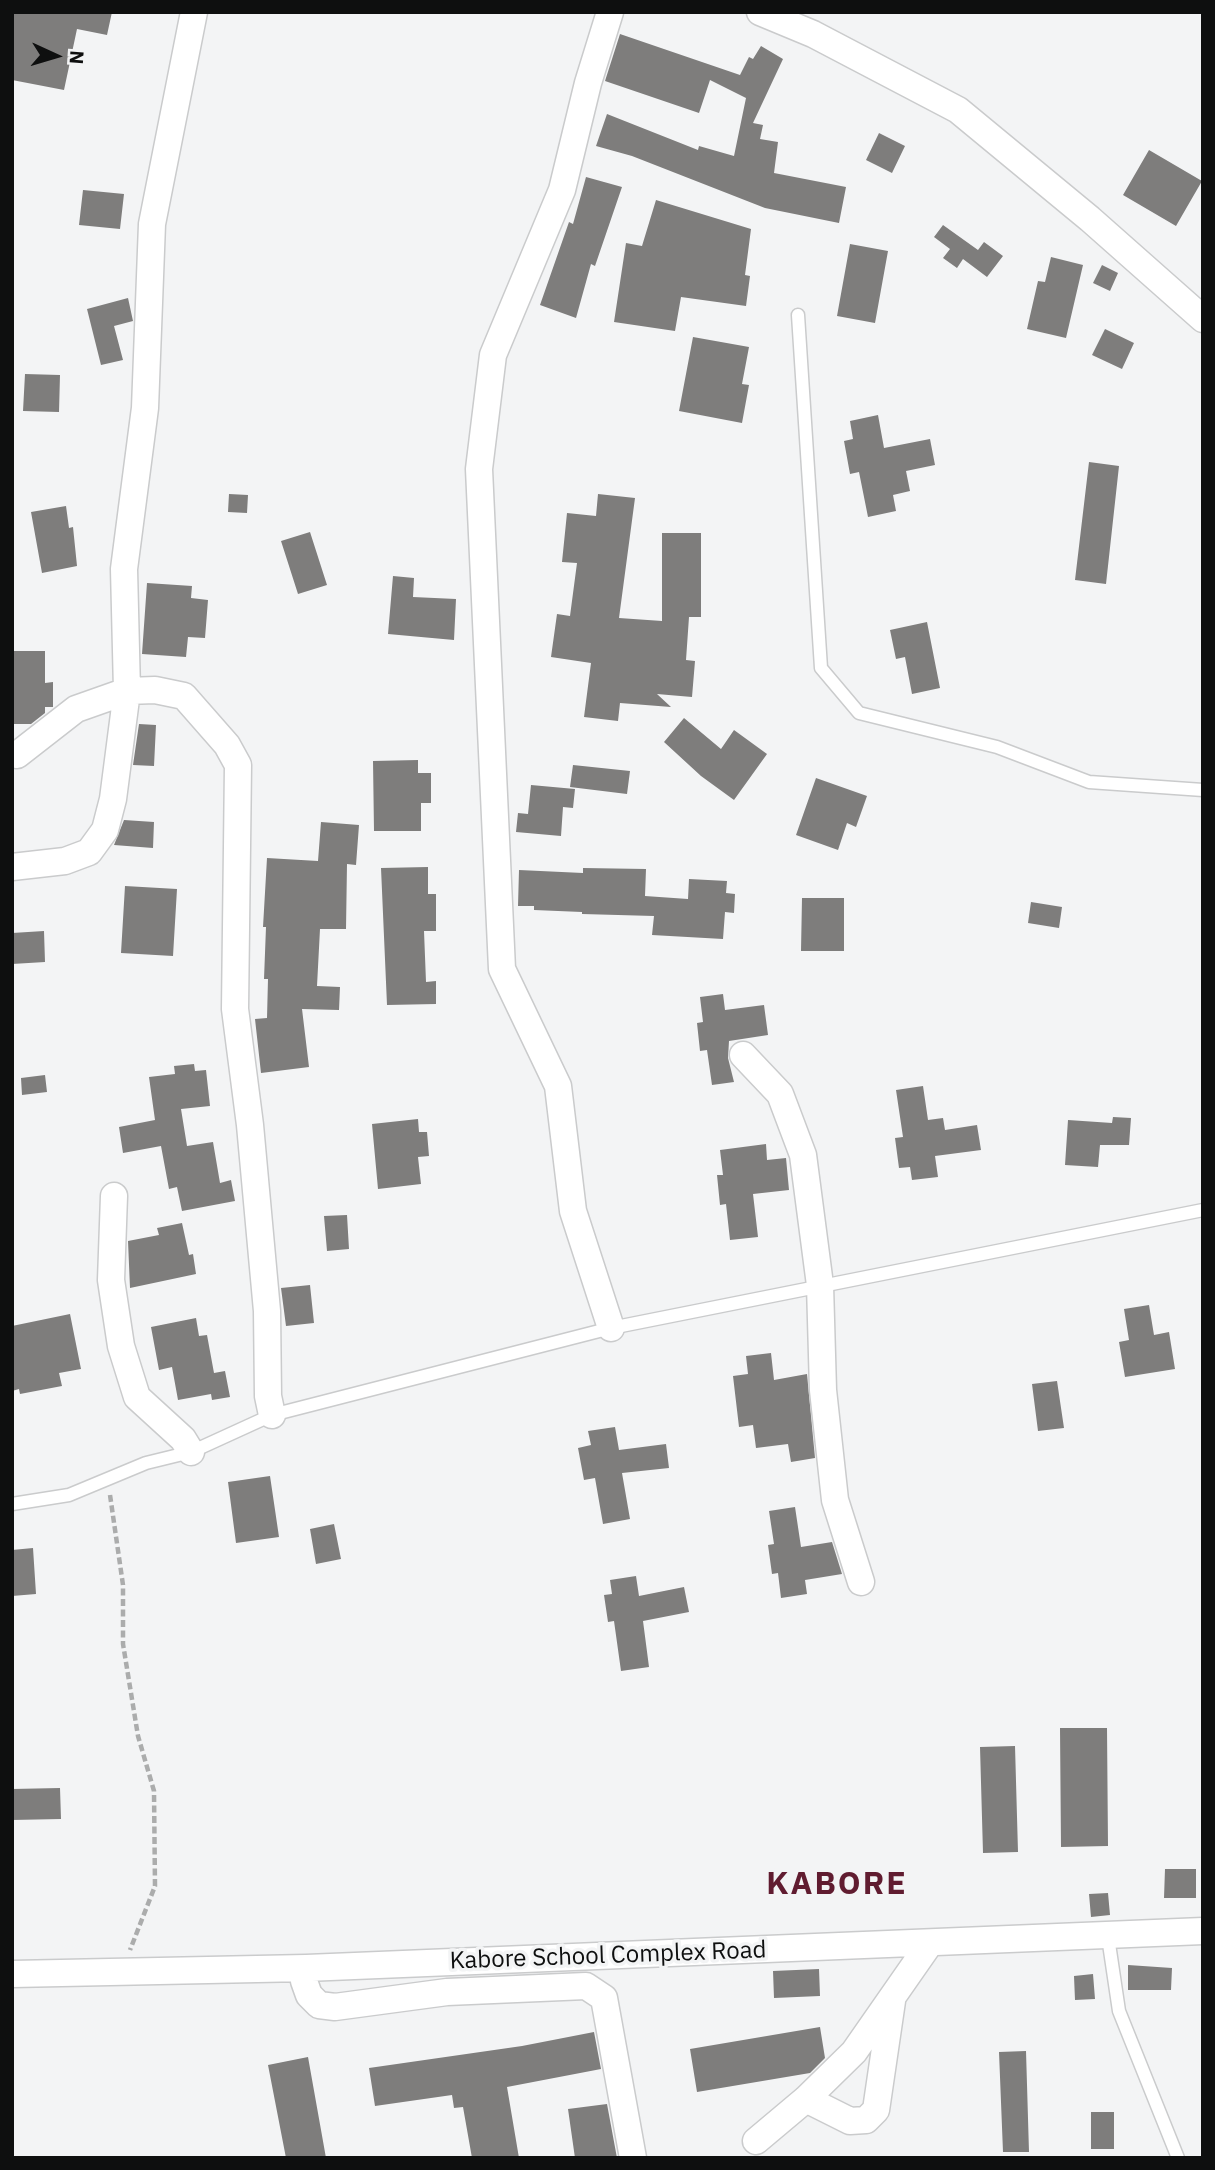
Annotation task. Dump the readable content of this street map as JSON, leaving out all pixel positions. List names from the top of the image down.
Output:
{
  "streets": {
    "street": ["Kabore School Complex Road"]
  },
  "districts": ["KABORE"],
  "north": "right"
}
